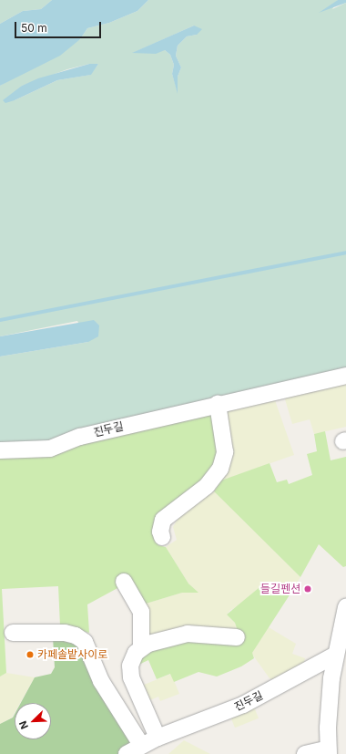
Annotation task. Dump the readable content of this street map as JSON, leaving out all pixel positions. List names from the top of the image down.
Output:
{
  "streets": {
    "street": ["진두길"]
  },
  "places": ["들길펜션", "카페솔밭사이로"],
  "scale_bar": "50 m",
  "north": "bottom left"
}
